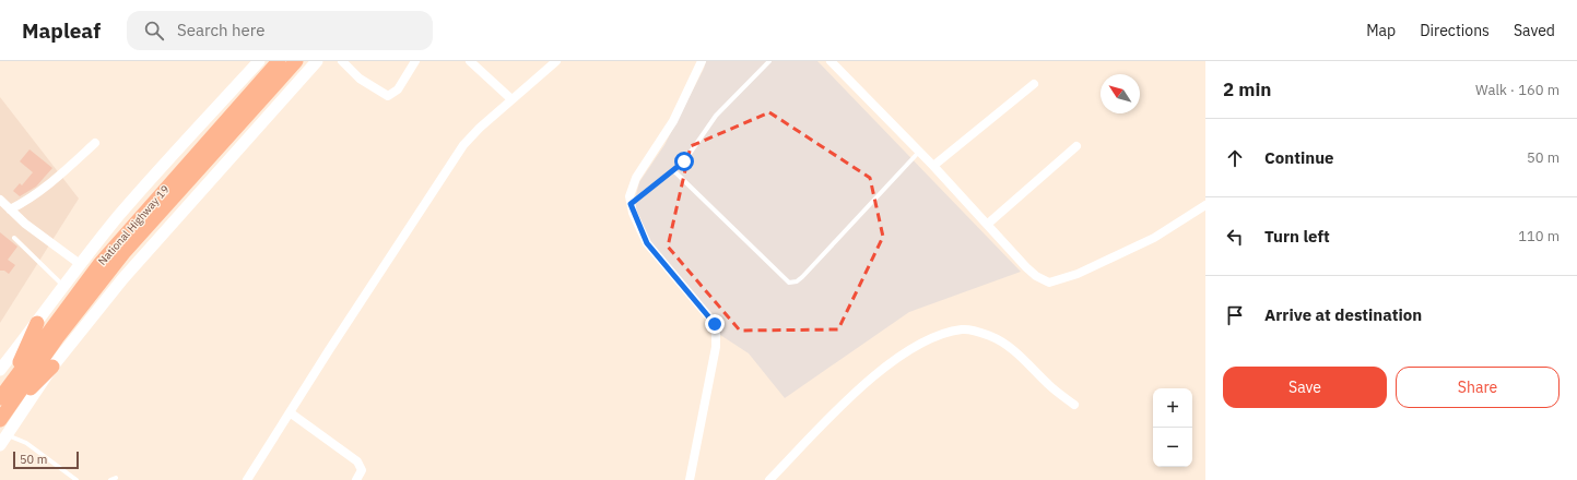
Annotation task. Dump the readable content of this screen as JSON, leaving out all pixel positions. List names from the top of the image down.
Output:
{
  "streets": {
    "highway": ["National Highway 19"]
  },
  "scale_bar": "50 m",
  "north": "top left",
  "page": {
    "header": "Mapleaf",
    "search": "Search here",
    "nav": ["Map", "Directions", "Saved"],
    "heading": ["2 min", "Walk · 160 m"],
    "list": [
      ["Continue", "50 m"],
      ["Turn left", "110 m"],
      "Arrive at destination"
    ],
    "buttons": ["Save", "Share"],
    "map_buttons": ["+", "−"],
    "scale": "50 m"
  }
}
